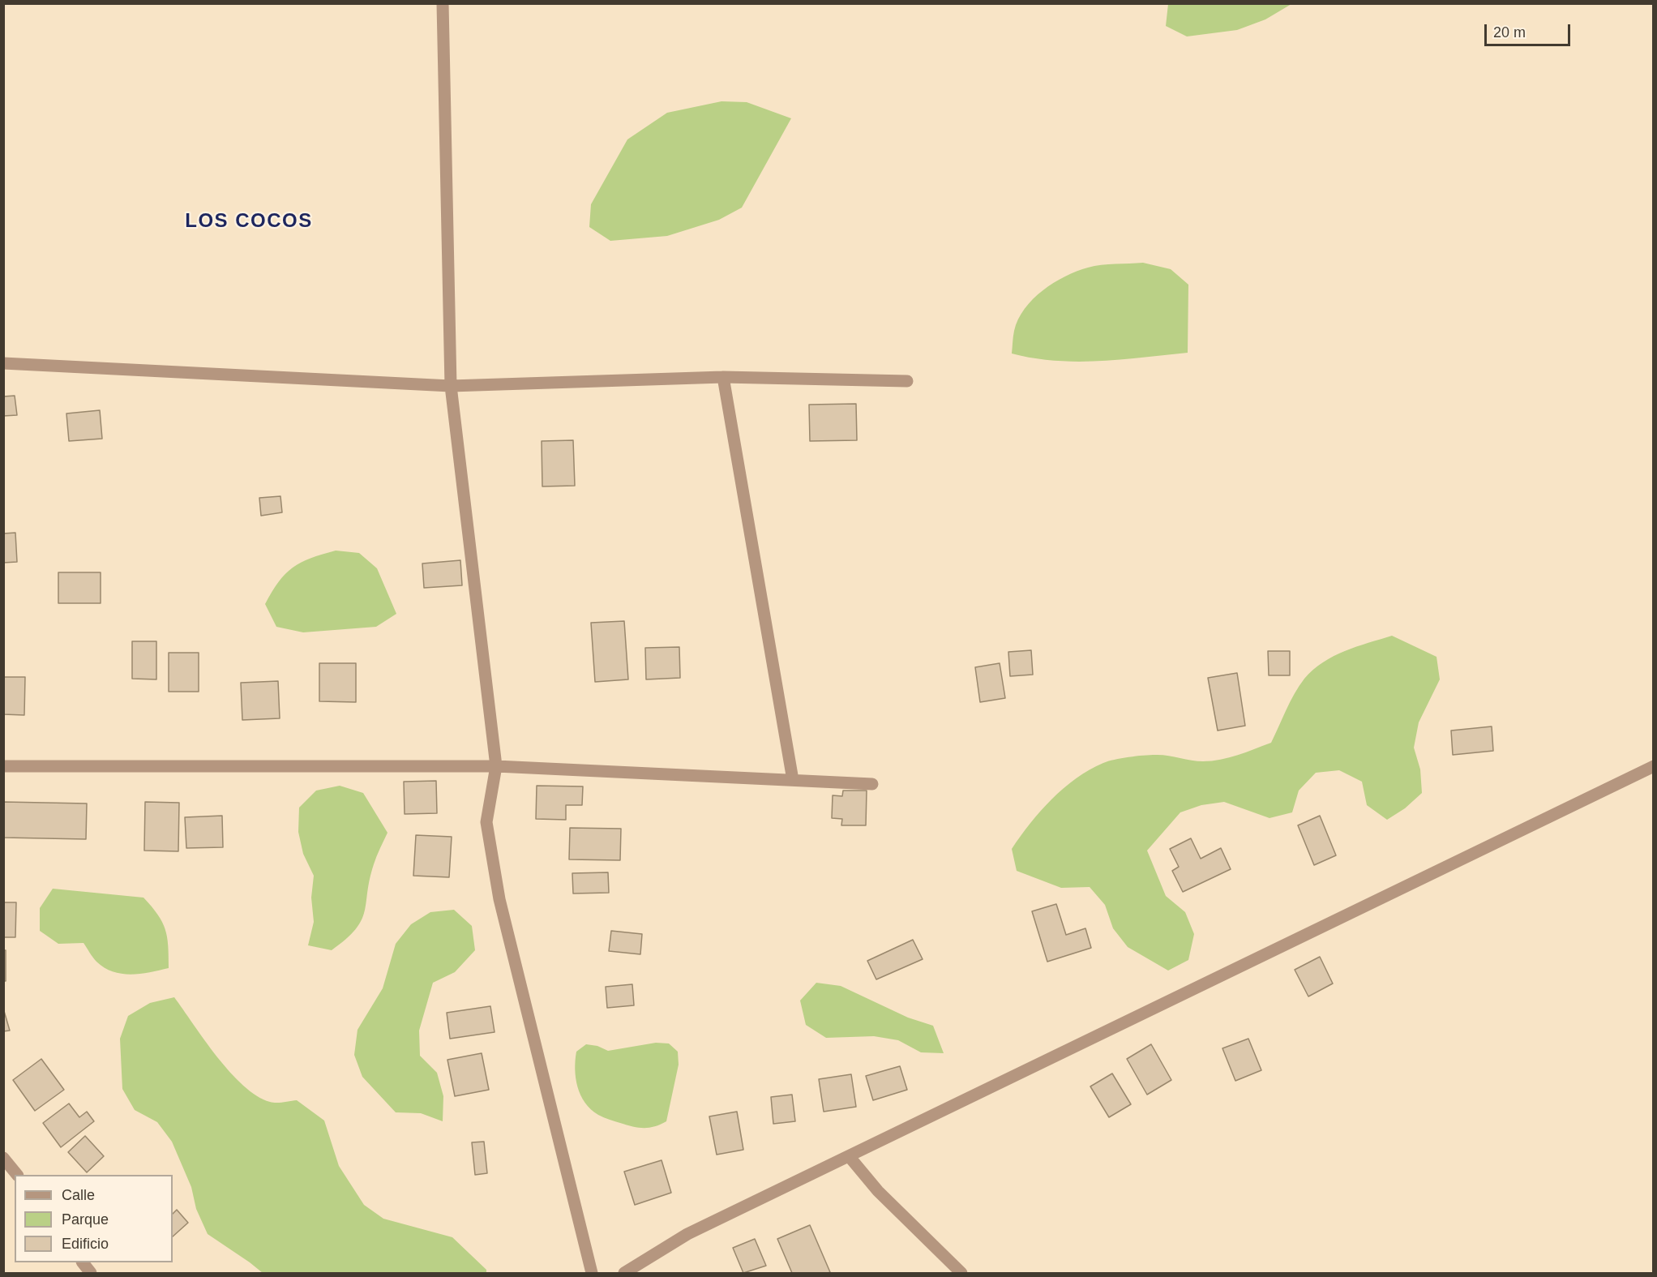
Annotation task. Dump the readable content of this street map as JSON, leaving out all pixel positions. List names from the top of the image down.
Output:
{
  "districts": ["LOS COCOS"],
  "legend": ["Calle", "Parque", "Edificio"],
  "scale_bar": "20 m"
}
